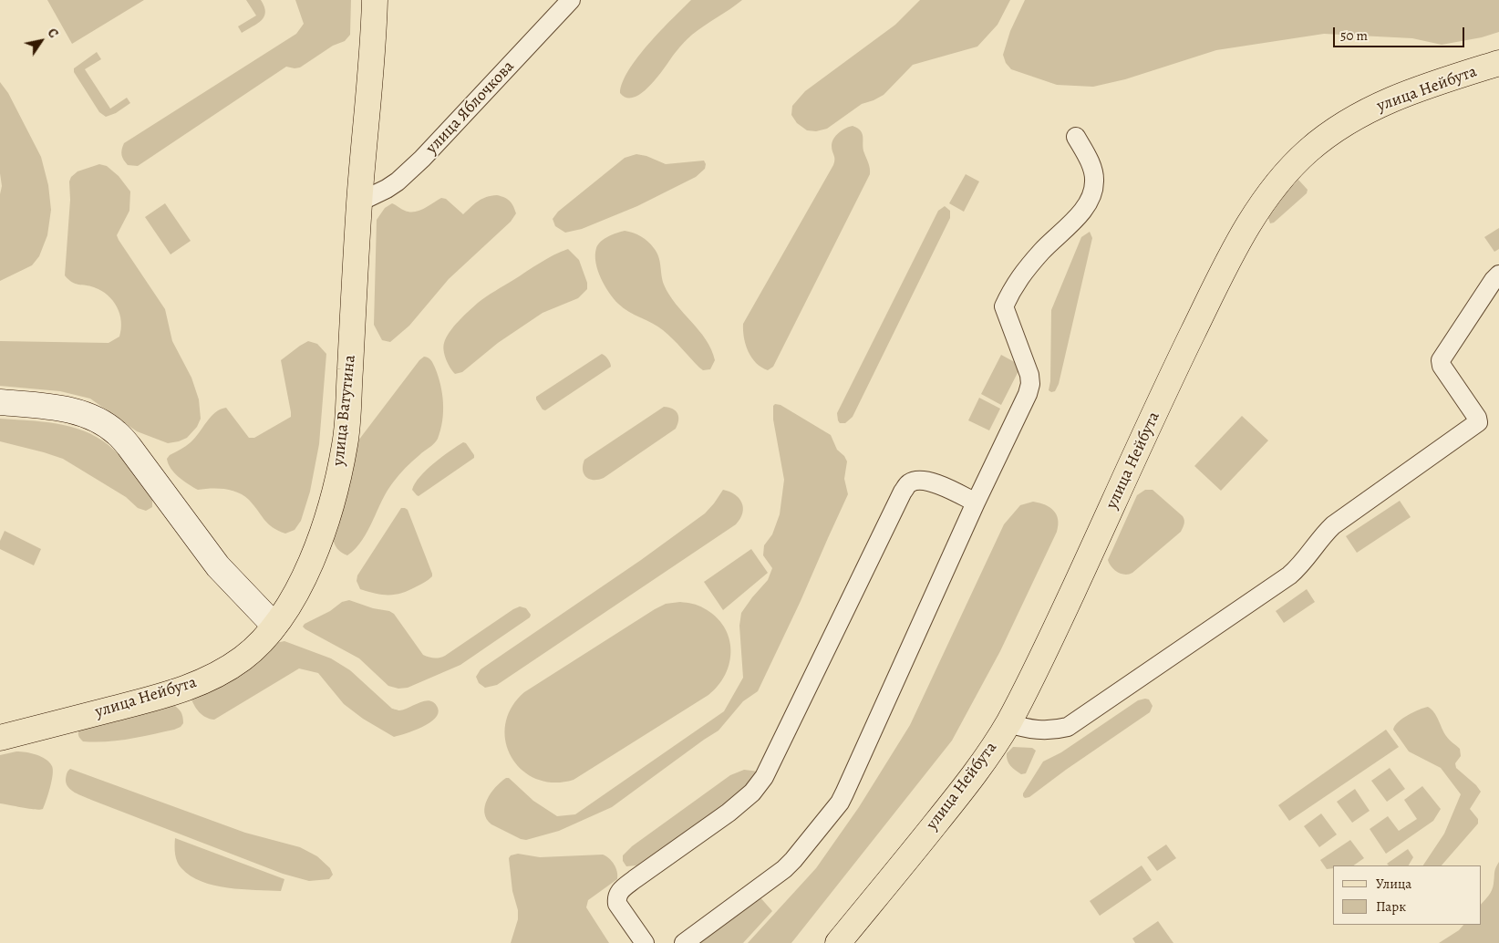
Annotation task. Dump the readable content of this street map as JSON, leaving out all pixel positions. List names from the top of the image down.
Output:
{
  "streets": {
    "main road": ["улица Нейбута", "улица Ватутина"],
    "street": ["улица Яблочкова"]
  },
  "crossings": [
    ["улица Нейбута", "улица Ватутина"],
    ["улица Яблочкова", "улица Ватутина"]
  ],
  "legend": ["Улица", "Парк"],
  "scale_bar": "50 m",
  "north": "top right"
}
